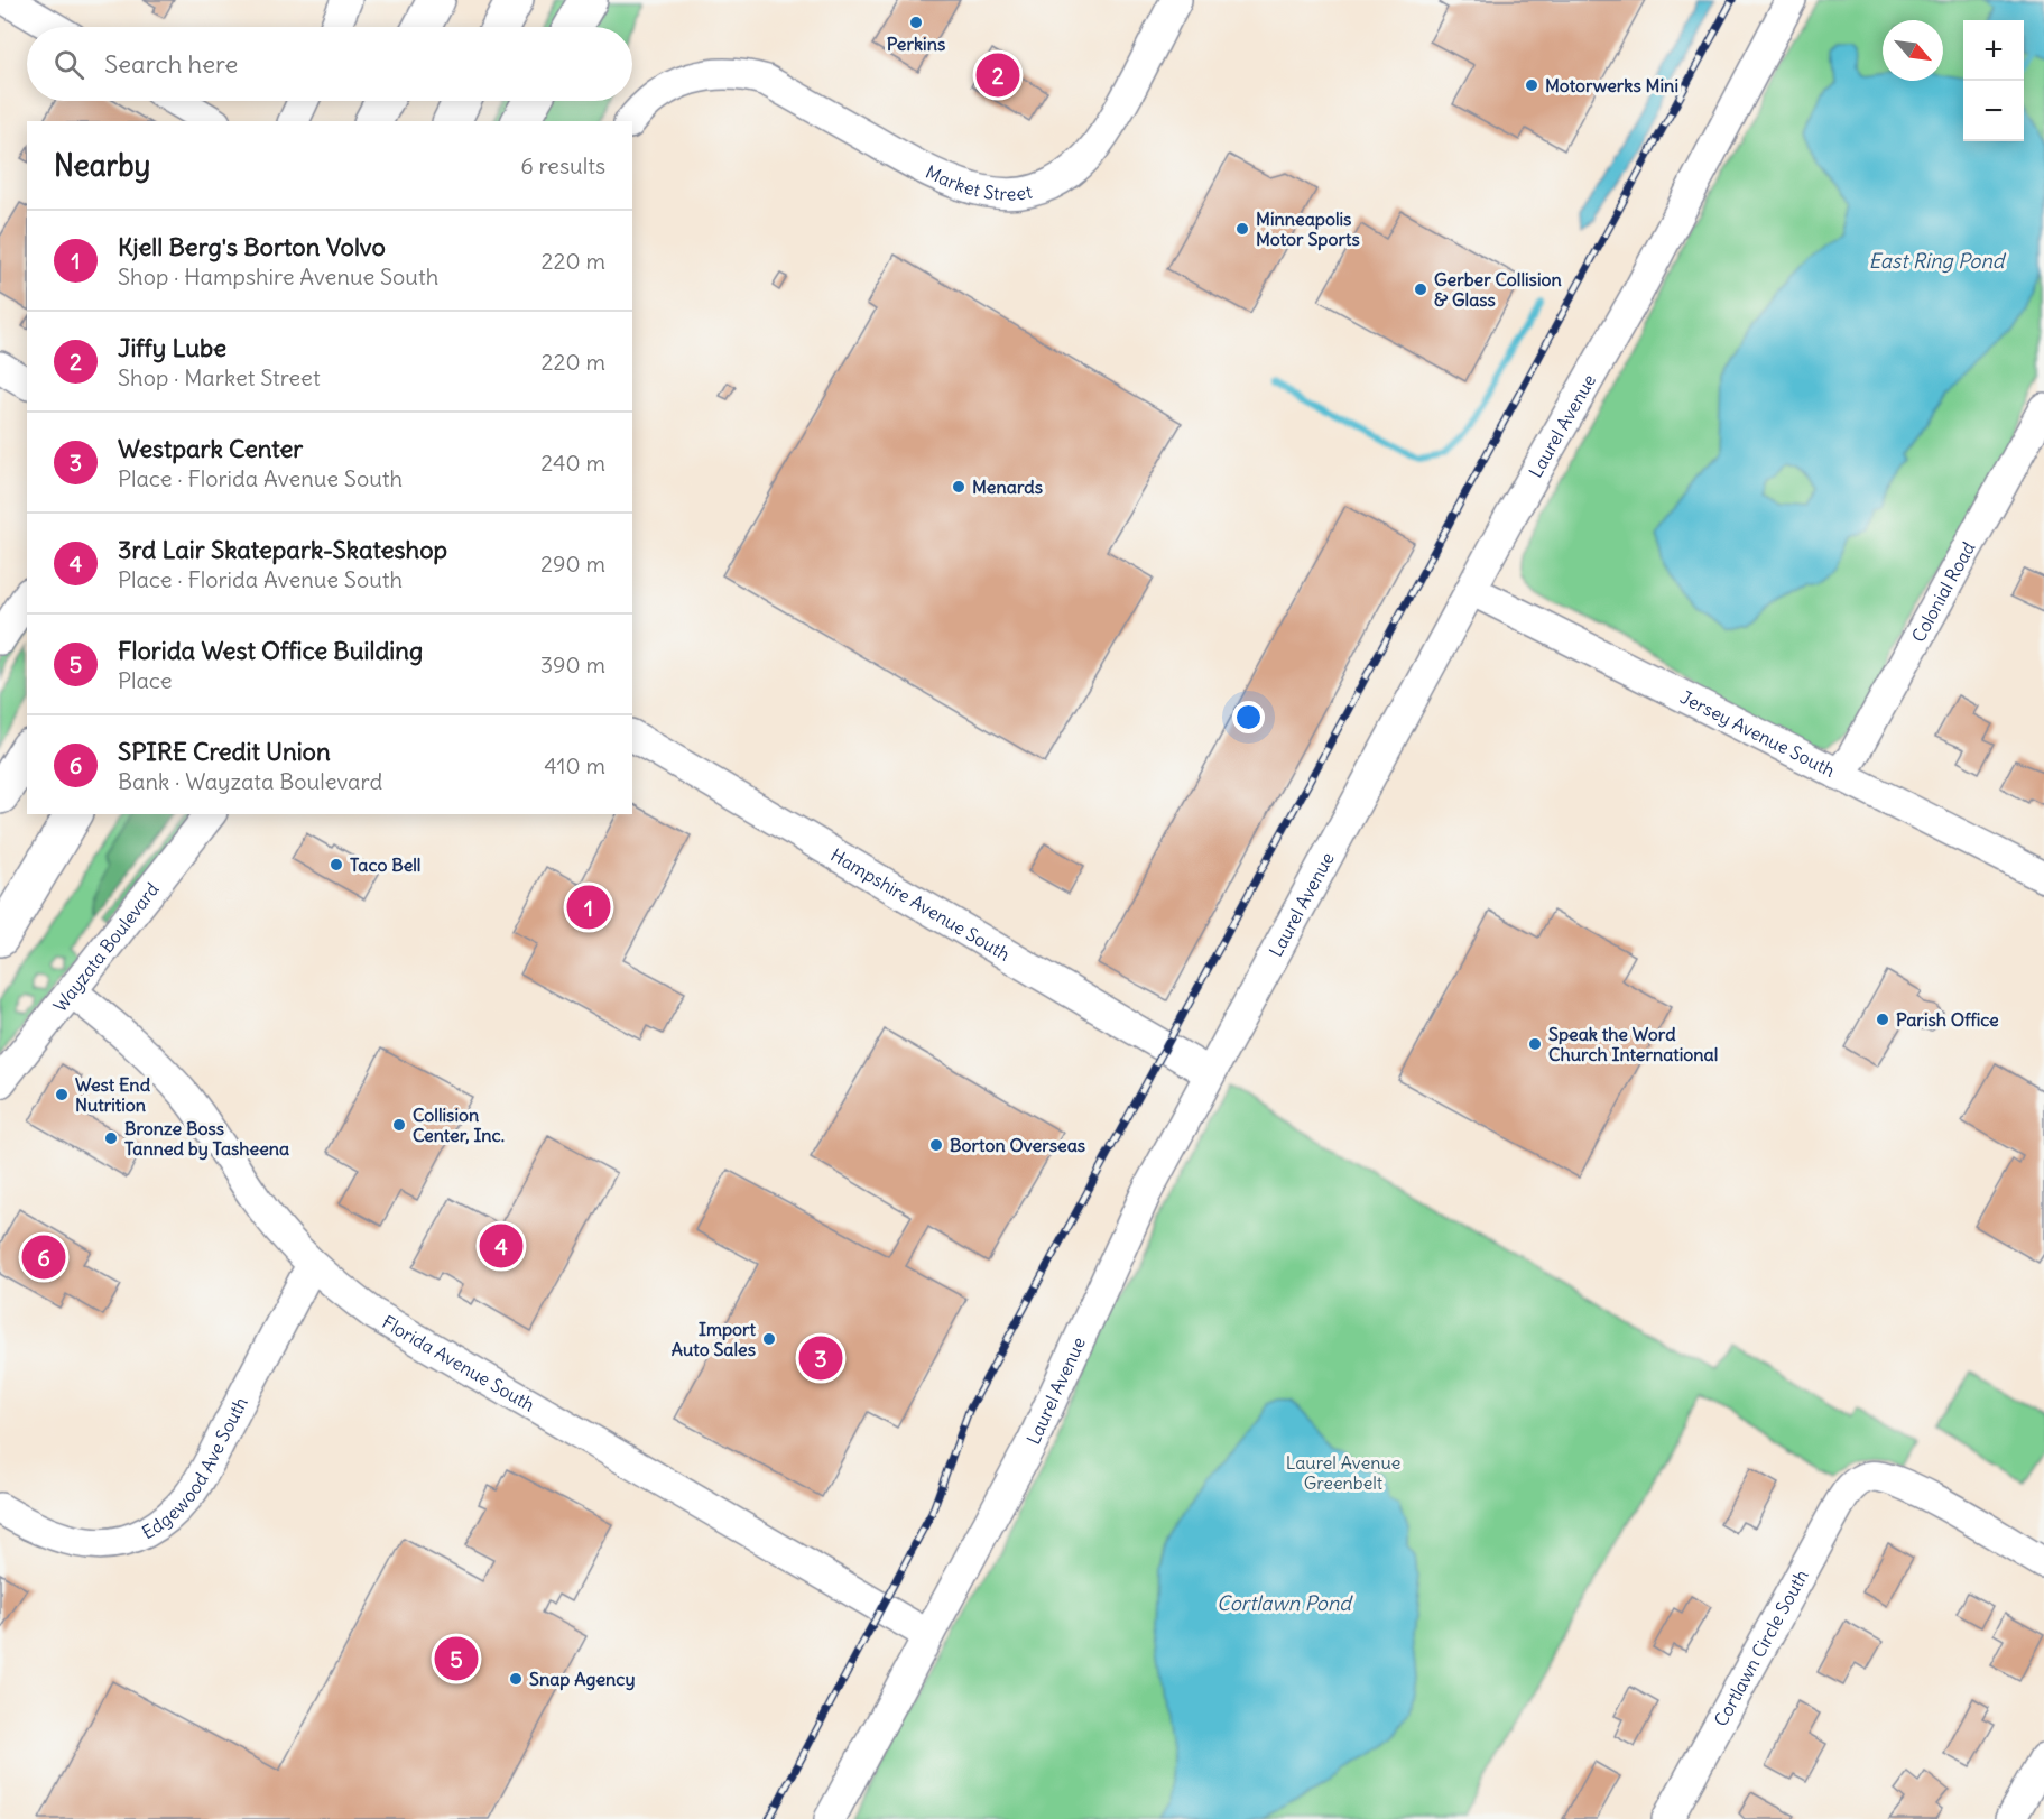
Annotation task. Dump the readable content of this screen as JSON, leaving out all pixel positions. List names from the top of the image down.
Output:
{
  "streets": {
    "street": [
      "Market Street",
      "Laurel Avenue",
      "Colonial Road",
      "Jersey Avenue South",
      "Hampshire Avenue South",
      "Wayzata Boulevard",
      "Florida Avenue South",
      "Edgewood Ave South",
      "Cortlawn Circle South"
    ]
  },
  "crossings": [
    ["Laurel Avenue", "Jersey Avenue South"],
    ["Laurel Avenue", "Hampshire Avenue South"],
    ["Laurel Avenue", "Florida Avenue South"],
    ["Colonial Road", "Jersey Avenue South"],
    ["Wayzata Boulevard", "Florida Avenue South"],
    ["Florida Avenue South", "Edgewood Ave South"]
  ],
  "water": ["East Ring Pond", "Cortlawn Pond"],
  "parks": ["Laurel Avenue Greenbelt"],
  "places": [
    "Perkins",
    "Motorwerks Mini",
    "Minneapolis Motor Sports",
    "Gerber Collision & Glass",
    "Menards",
    "Taco Bell",
    "Parish Office",
    "Speak the Word Church International",
    "West End Nutrition",
    "Collision Center, Inc.",
    "Bronze Boss Tanned by Tasheena",
    "Borton Overseas",
    "Import Auto Sales",
    "Snap Agency"
  ],
  "north": "bottom right",
  "page": {
    "map_buttons": ["+", "−"],
    "search": "Search here",
    "pins": [
      "2",
      "1",
      "4",
      "6",
      "3",
      "5"
    ],
    "heading": ["Nearby", "6 results"],
    "list": [
      {
        "mark": "1",
        "name": "Kjell Berg's Borton Volvo",
        "note": "Shop · Hampshire Avenue South",
        "value": "220 m"
      },
      {
        "mark": "2",
        "name": "Jiffy Lube",
        "note": "Shop · Market Street",
        "value": "220 m"
      },
      {
        "mark": "3",
        "name": "Westpark Center",
        "note": "Place · Florida Avenue South",
        "value": "240 m"
      },
      {
        "mark": "4",
        "name": "3rd Lair Skatepark-Skateshop",
        "note": "Place · Florida Avenue South",
        "value": "290 m"
      },
      {
        "mark": "5",
        "name": "Florida West Office Building",
        "note": "Place",
        "value": "390 m"
      },
      {
        "mark": "6",
        "name": "SPIRE Credit Union",
        "note": "Bank · Wayzata Boulevard",
        "value": "410 m"
      }
    ]
  }
}
